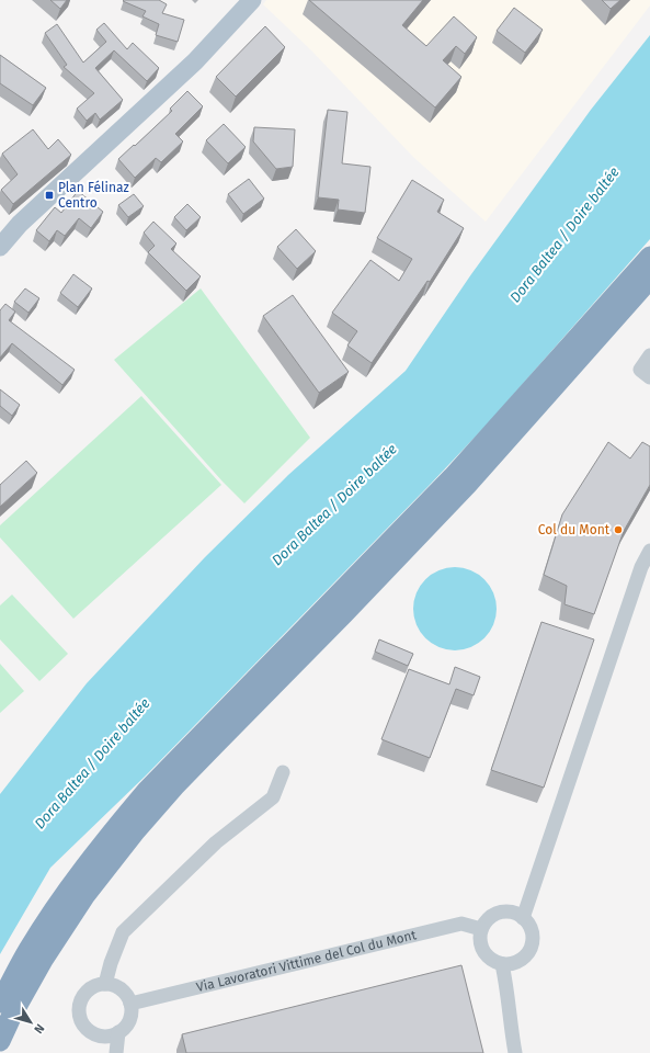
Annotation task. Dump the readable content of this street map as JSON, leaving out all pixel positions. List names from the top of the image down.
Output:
{
  "streets": {
    "street": ["Via Lavoratori Vittime del Col du Mont"]
  },
  "water": ["Dora Baltea / Doire baltée"],
  "places": {
    "transit": ["Plan Félinaz Centro"],
    "other": ["Col du Mont"]
  },
  "north": "bottom right"
}
